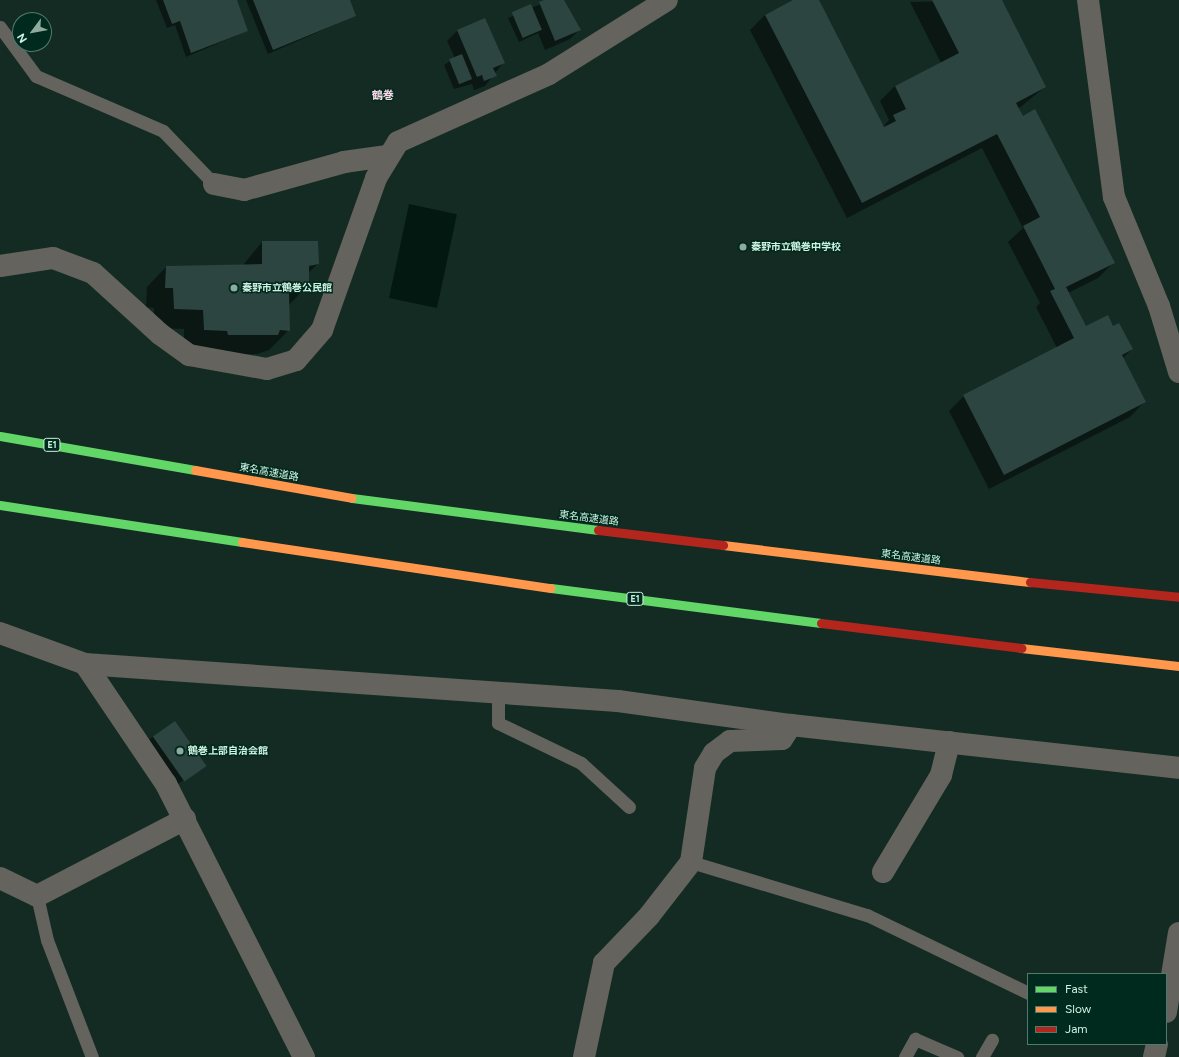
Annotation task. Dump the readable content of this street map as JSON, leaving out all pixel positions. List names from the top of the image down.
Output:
{
  "streets": {
    "highway": ["E1", "東名高速道路"]
  },
  "districts": ["鶴巻"],
  "places": ["秦野市立鶴巻中学校", "秦野市立鶴巻公民館", "鶴巻上部自治会館"],
  "legend": ["Fast", "Slow", "Jam"],
  "north": "bottom left"
}
